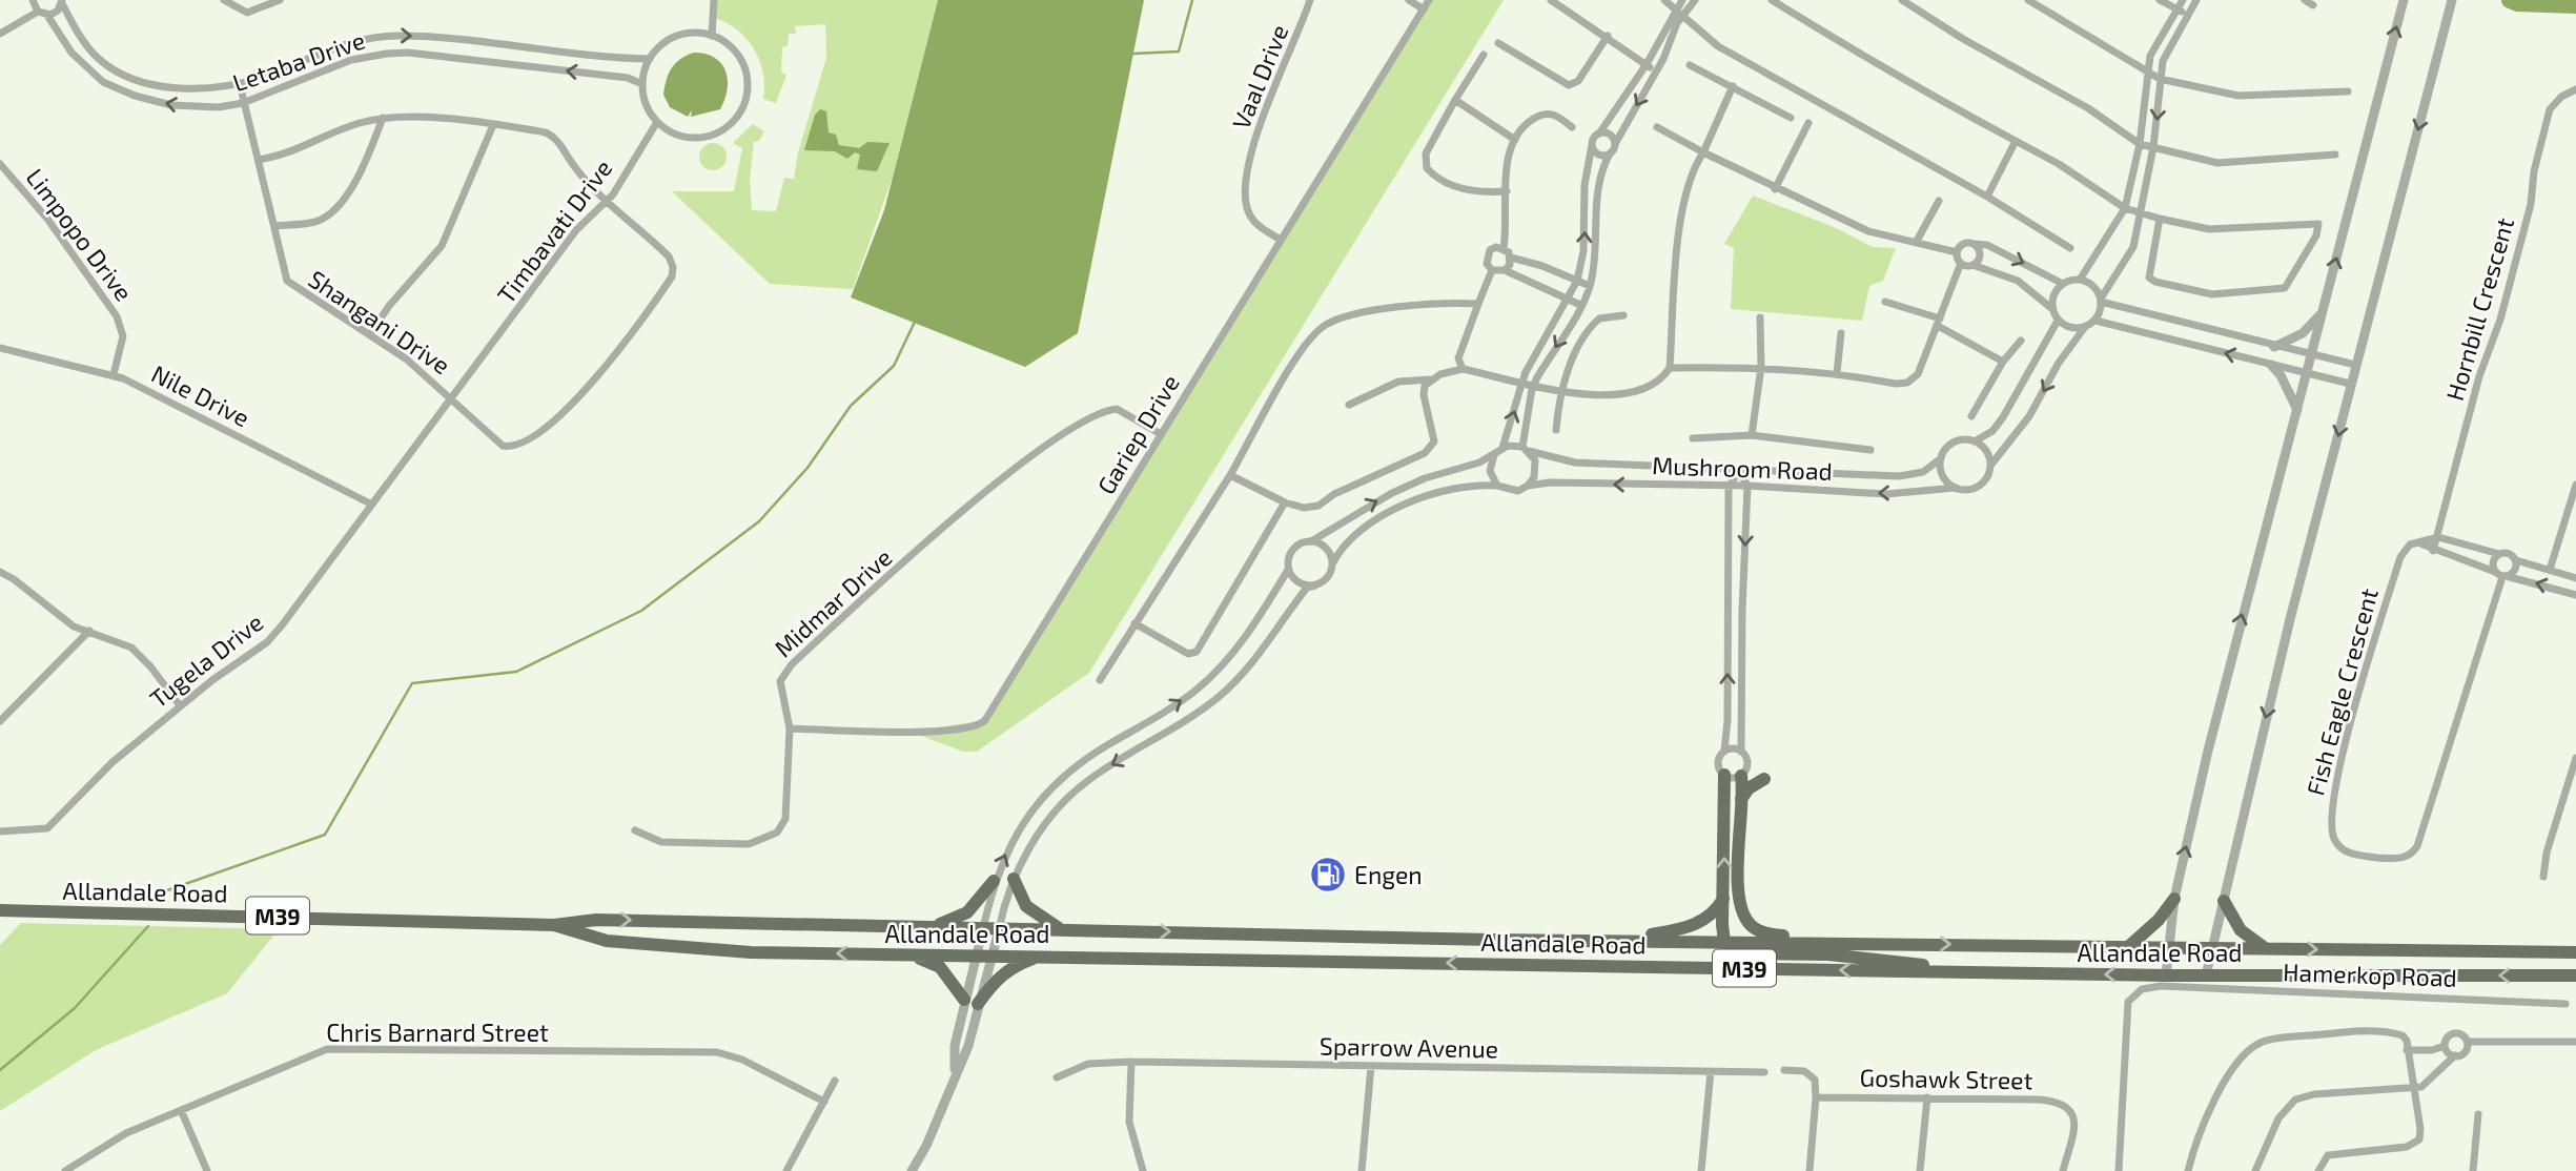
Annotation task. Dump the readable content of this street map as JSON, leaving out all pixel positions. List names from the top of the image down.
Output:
{
  "streets": {
    "main road": ["Allandale Road", "M39"],
    "street": [
      "Letaba Drive",
      "Vaal Drive",
      "Timbavati Drive",
      "Limpopo Drive",
      "Hornbill Crescent",
      "Shangani Drive",
      "Nile Drive",
      "Gariep Drive",
      "Mushroom Road",
      "Midmar Drive",
      "Tugela Drive",
      "Fish Eagle Crescent",
      "Hamerkop Road",
      "Chris Barnard Street",
      "Sparrow Avenue",
      "Goshawk Street"
    ]
  },
  "crossings": [
    ["Letaba Drive", "Timbavati Drive"],
    ["Letaba Drive", "Shangani Drive"],
    ["Vaal Drive", "Gariep Drive"],
    ["Timbavati Drive", "Shangani Drive"],
    ["Timbavati Drive", "Tugela Drive"],
    ["Limpopo Drive", "Nile Drive"],
    ["Hornbill Crescent", "Fish Eagle Crescent"],
    ["Shangani Drive", "Tugela Drive"],
    ["Nile Drive", "Tugela Drive"],
    ["Gariep Drive", "Midmar Drive"]
  ],
  "places": {
    "fuel station": ["Engen"]
  }
}
